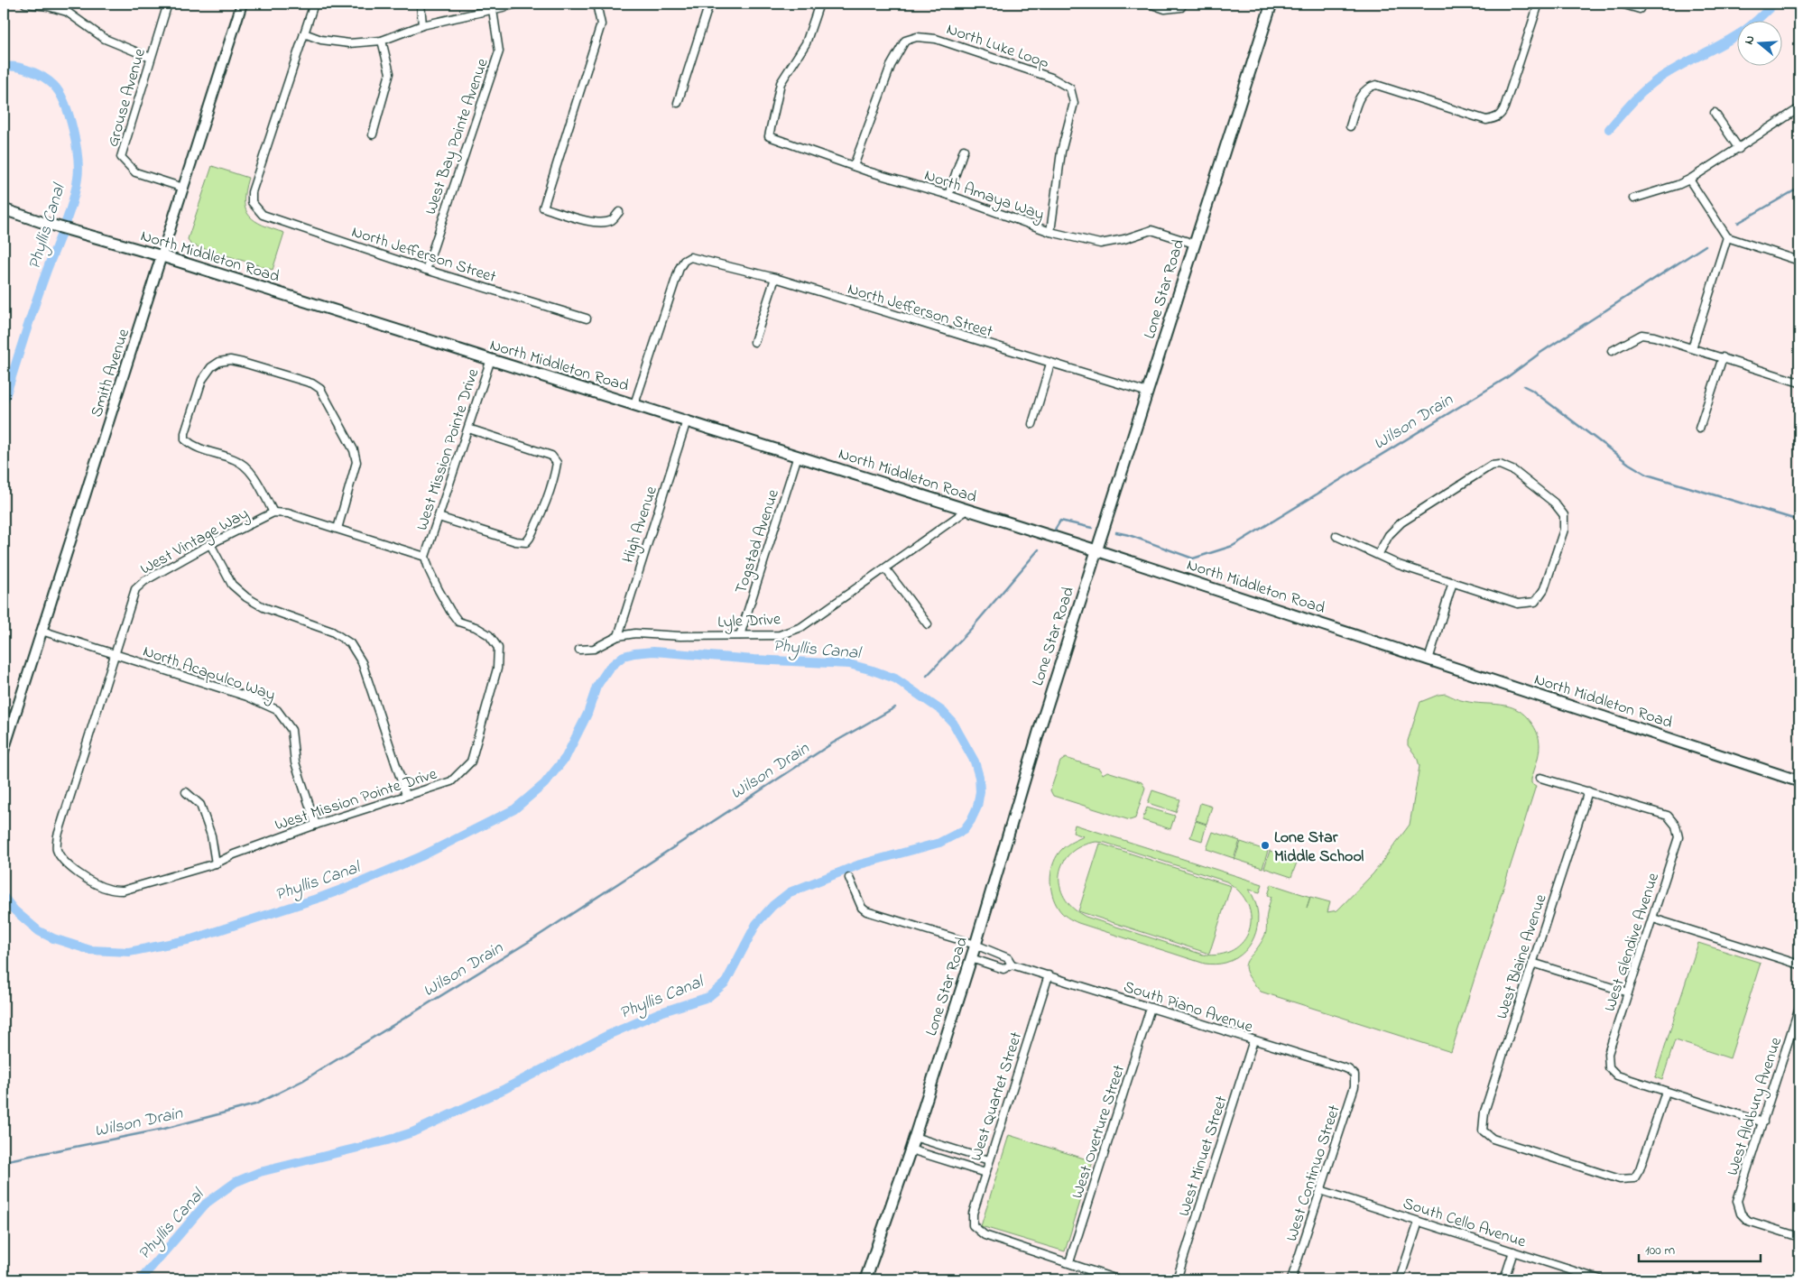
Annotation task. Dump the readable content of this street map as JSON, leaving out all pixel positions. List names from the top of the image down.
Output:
{
  "streets": {
    "main road": ["North Middleton Road", "Lone Star Road"],
    "street": [
      "North Luke Loop",
      "Grouse Avenue",
      "West Bay Pointe Avenue",
      "North Amaya Way",
      "North Jefferson Street",
      "Smith Avenue",
      "West Mission Pointe Drive",
      "High Avenue",
      "West Vintage Way",
      "Togstad Avenue",
      "Lyle Drive",
      "North Acapulco Way",
      "West Glendive Avenue",
      "West Blaine Avenue",
      "South Piano Avenue",
      "West Quartet Street",
      "West Aldbury Avenue",
      "West Overture Street",
      "West Minuet Street",
      "West Continuo Street",
      "South Cello Avenue"
    ]
  },
  "crossings": [
    ["North Luke Loop", "North Amaya Way"],
    ["Grouse Avenue", "Smith Avenue"],
    ["West Bay Pointe Avenue", "North Jefferson Street"],
    ["North Amaya Way", "Lone Star Road"],
    ["North Jefferson Street", "North Middleton Road"],
    ["North Jefferson Street", "Lone Star Road"],
    ["North Middleton Road", "Lone Star Road"],
    ["North Middleton Road", "Smith Avenue"],
    ["North Middleton Road", "West Mission Pointe Drive"],
    ["North Middleton Road", "High Avenue"],
    ["North Middleton Road", "Togstad Avenue"],
    ["North Middleton Road", "Lyle Drive"],
    ["Lone Star Road", "South Piano Avenue"],
    ["Smith Avenue", "North Acapulco Way"],
    ["West Mission Pointe Drive", "West Vintage Way"],
    ["West Mission Pointe Drive", "North Acapulco Way"],
    ["High Avenue", "Lyle Drive"],
    ["West Vintage Way", "North Acapulco Way"],
    ["Togstad Avenue", "Lyle Drive"],
    ["West Glendive Avenue", "West Blaine Avenue"],
    ["South Piano Avenue", "West Quartet Street"],
    ["South Piano Avenue", "West Overture Street"],
    ["South Piano Avenue", "West Minuet Street"],
    ["South Piano Avenue", "West Continuo Street"],
    ["West Quartet Street", "West Overture Street"],
    ["West Continuo Street", "South Cello Avenue"]
  ],
  "water": ["Phyllis Canal", "Wilson Drain"],
  "places": ["Lone Star Middle School"],
  "scale_bar": "100 m",
  "north": "left"
}
